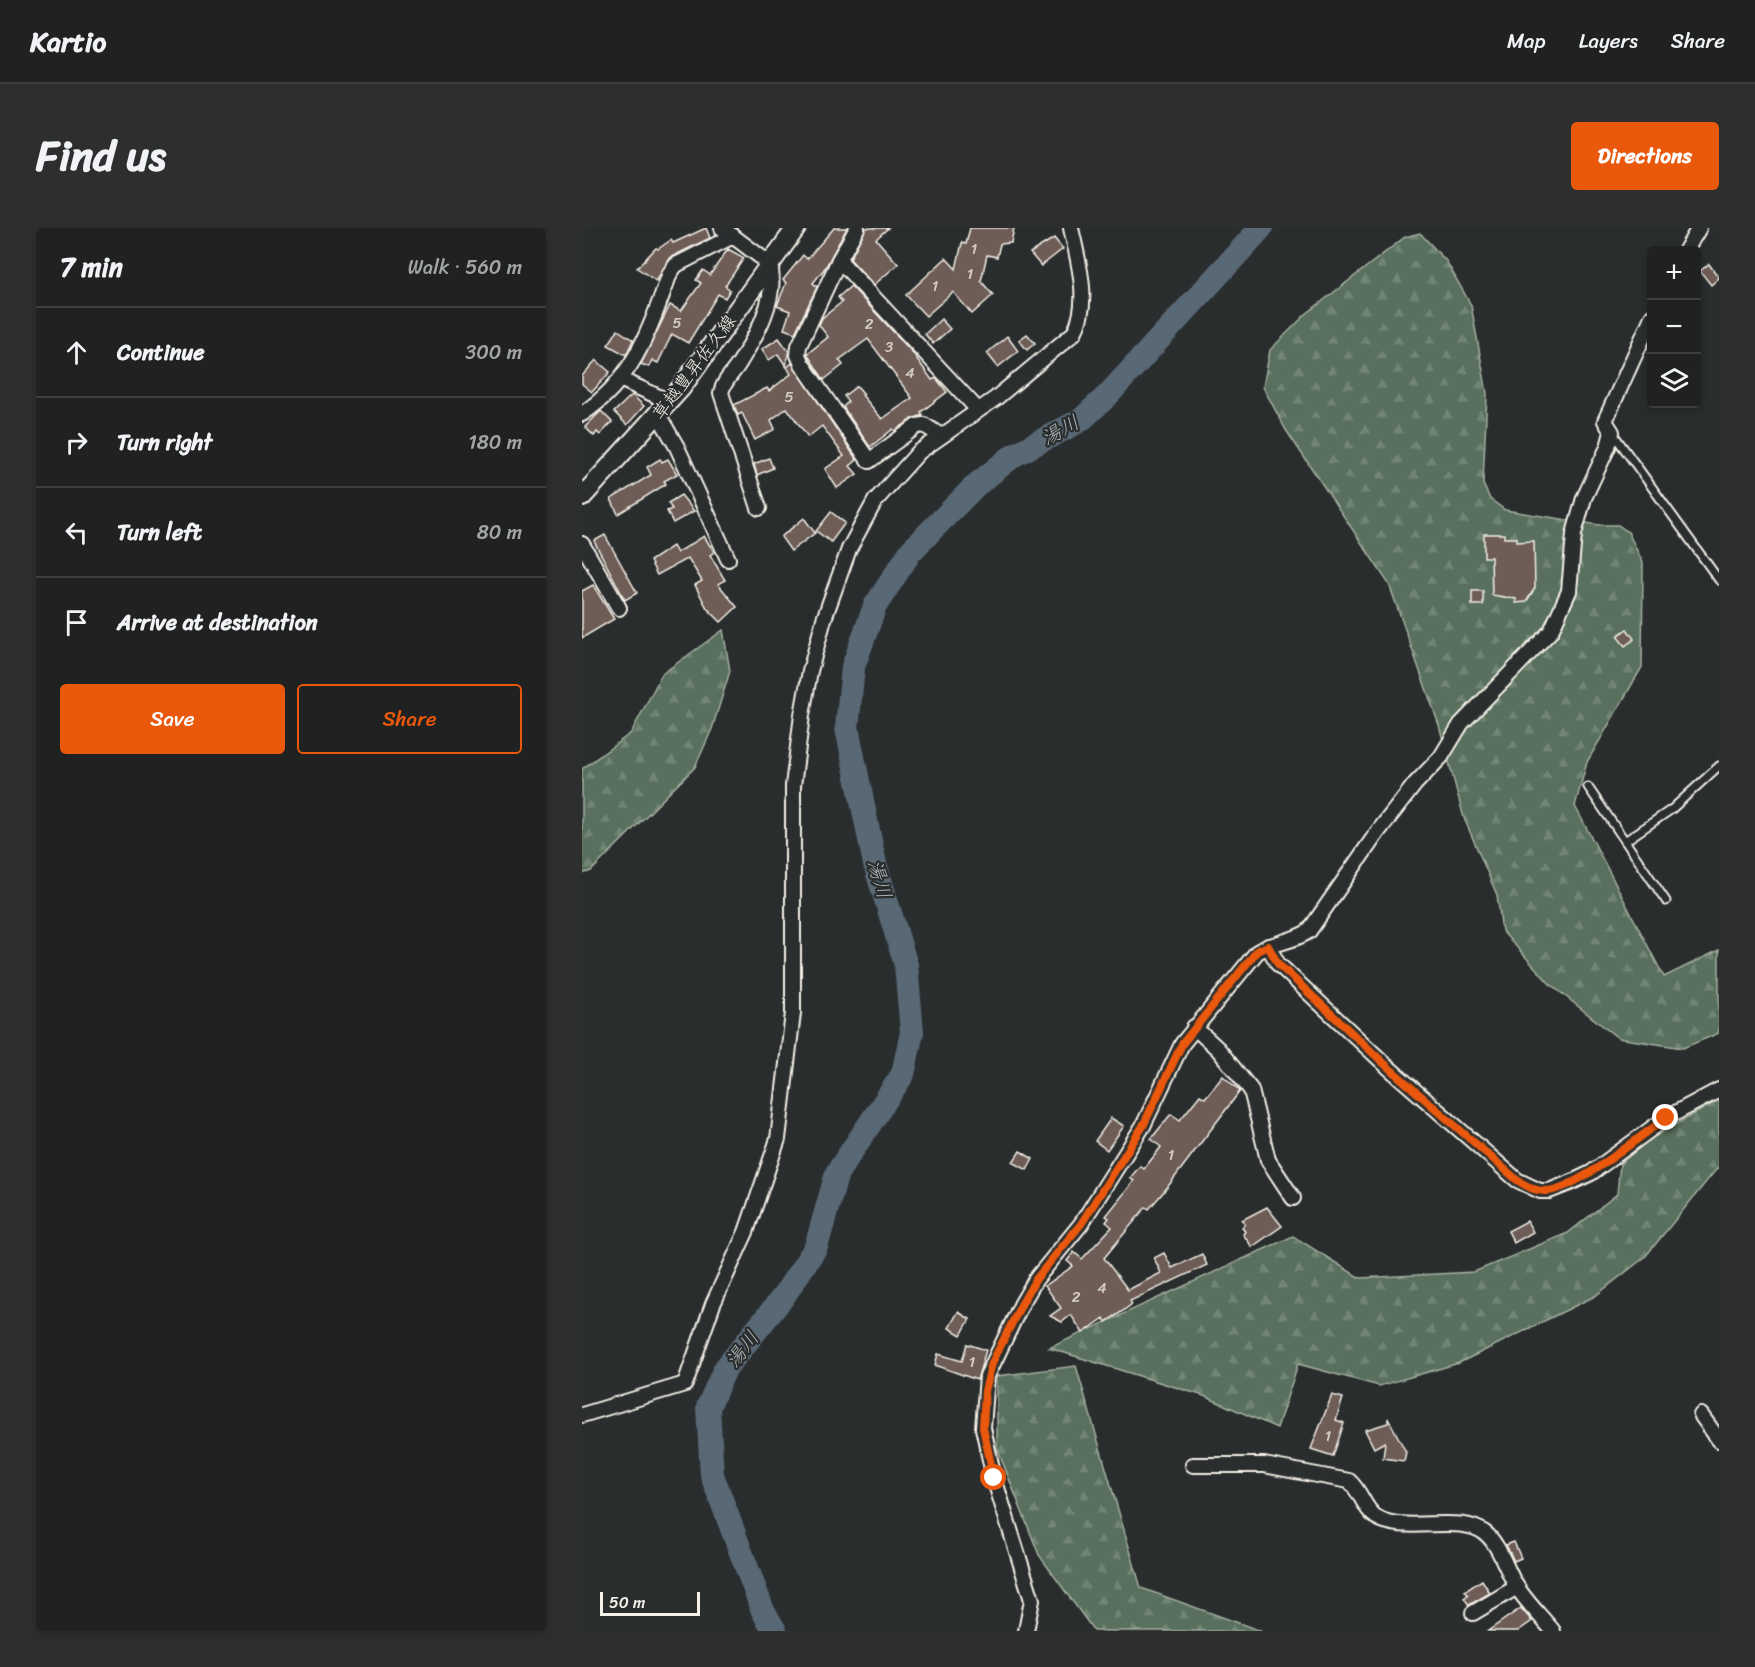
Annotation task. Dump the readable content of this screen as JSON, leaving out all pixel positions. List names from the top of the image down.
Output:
{
  "streets": {
    "main road": ["草越豊昇佐久線"]
  },
  "water": ["湯川"],
  "house_numbers": [
    "1",
    "1",
    "1",
    "5",
    "2",
    "3",
    "4",
    "5",
    "1",
    "4",
    "2",
    "1",
    "1"
  ],
  "scale_bar": "50 m",
  "page": {
    "header": "Kartio",
    "nav": ["Map", "Layers", "Share"],
    "title": "Find us",
    "buttons": [
      "Directions",
      ["Save", "Share"]
    ],
    "heading": ["7 min", "Walk · 560 m"],
    "map_buttons": ["+", "−"],
    "list": [
      ["Continue", "300 m"],
      ["Turn right", "180 m"],
      ["Turn left", "80 m"],
      "Arrive at destination"
    ],
    "scale": "50 m"
  }
}
